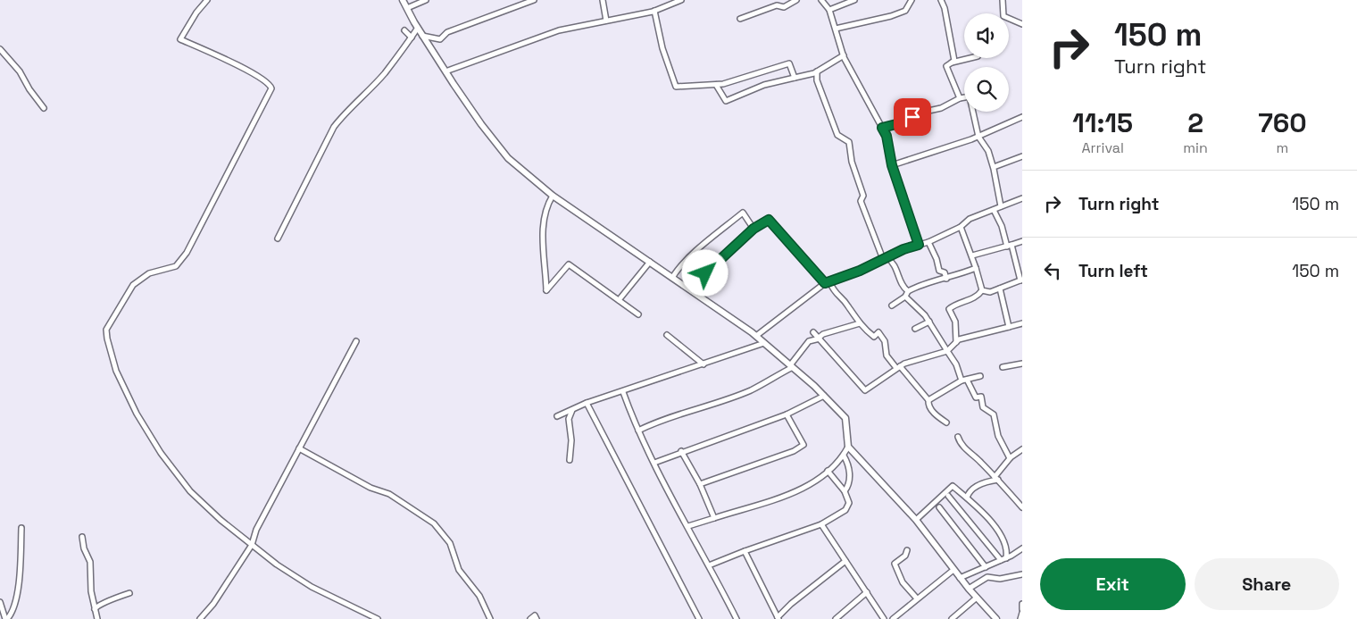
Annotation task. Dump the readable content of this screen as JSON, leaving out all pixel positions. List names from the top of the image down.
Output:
{
  "page": {
    "turn": ["150 m", "Turn right"],
    "eta": [
      "11:15",
      "Arrival",
      "2",
      "min",
      "760",
      "m"
    ],
    "list": [
      {
        "name": "Turn right",
        "value": "150 m"
      },
      {
        "name": "Turn left",
        "value": "150 m"
      }
    ],
    "buttons": ["Exit", "Share"]
  }
}
